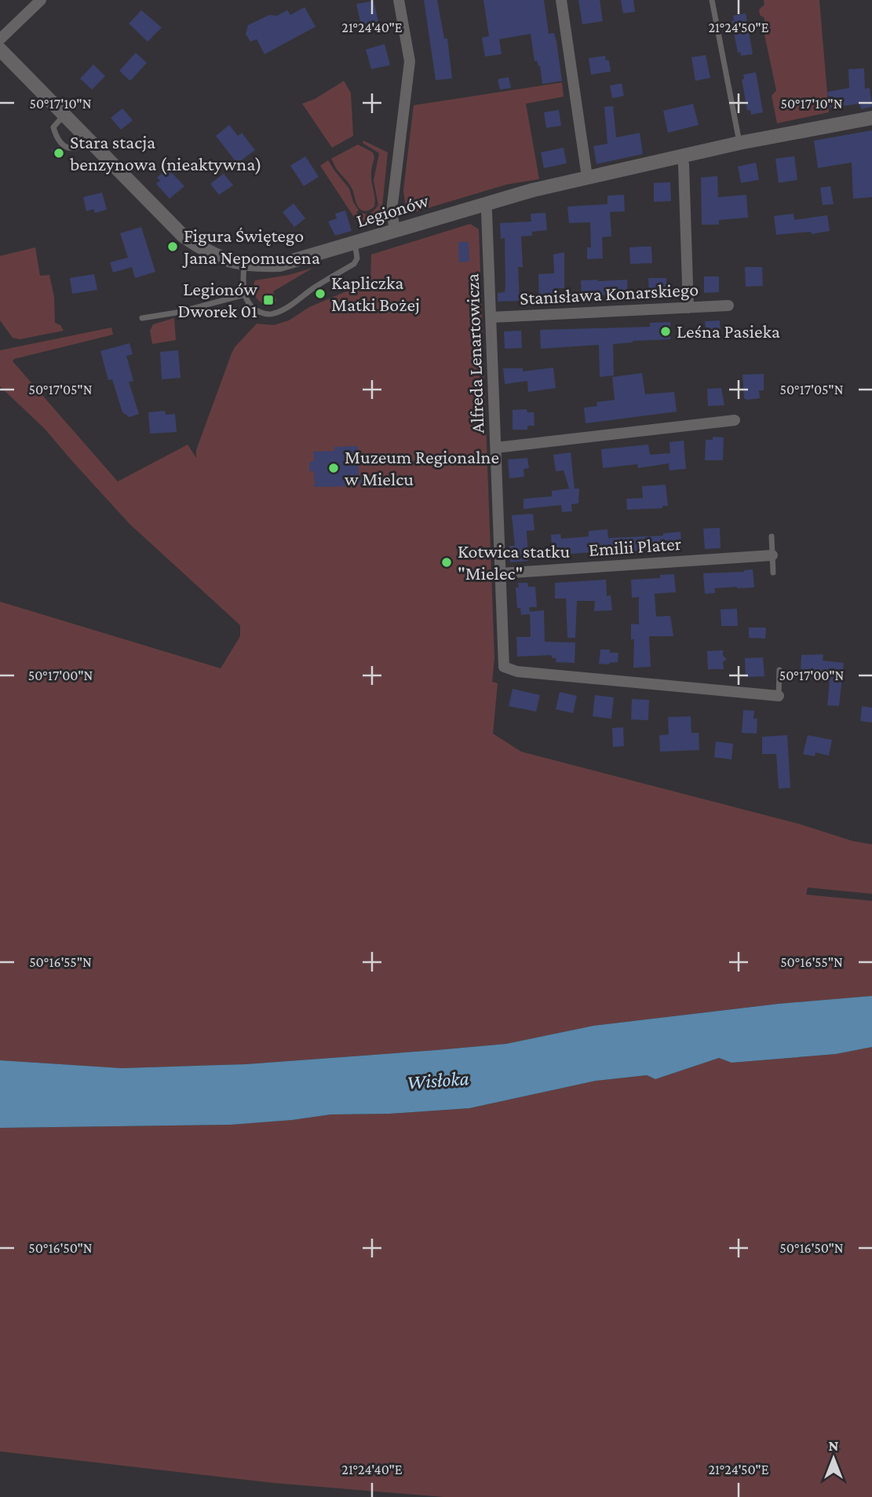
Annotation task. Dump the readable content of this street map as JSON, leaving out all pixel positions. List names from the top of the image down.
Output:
{
  "streets": {
    "street": [
      "Legionów",
      "Stanisława Konarskiego",
      "Alfreda Lenartowicza",
      "Emilii Plater"
    ]
  },
  "crossings": [
    ["Legionów", "Alfreda Lenartowicza"],
    ["Stanisława Konarskiego", "Alfreda Lenartowicza"],
    ["Alfreda Lenartowicza", "Emilii Plater"]
  ],
  "water": ["Wisłoka"],
  "places": {
    "other": [
      "Stara stacja benzynowa (nieaktywna)",
      "Figura Świętego Jana Nepomucena",
      "Kapliczka Matki Bożej",
      "Leśna Pasieka",
      "Muzeum Regionalne w Mielcu",
      "Kotwica statku \"Mielec\""
    ],
    "transit": ["Legionów Dworek 01"]
  },
  "north": "top",
  "coordinates": [
    "21°24'40\"E",
    "21°24'50\"E",
    "50°17'10\"N",
    "50°17'05\"N",
    "50°17'00\"N",
    "50°16'55\"N",
    "50°16'50\"N"
  ]
}
